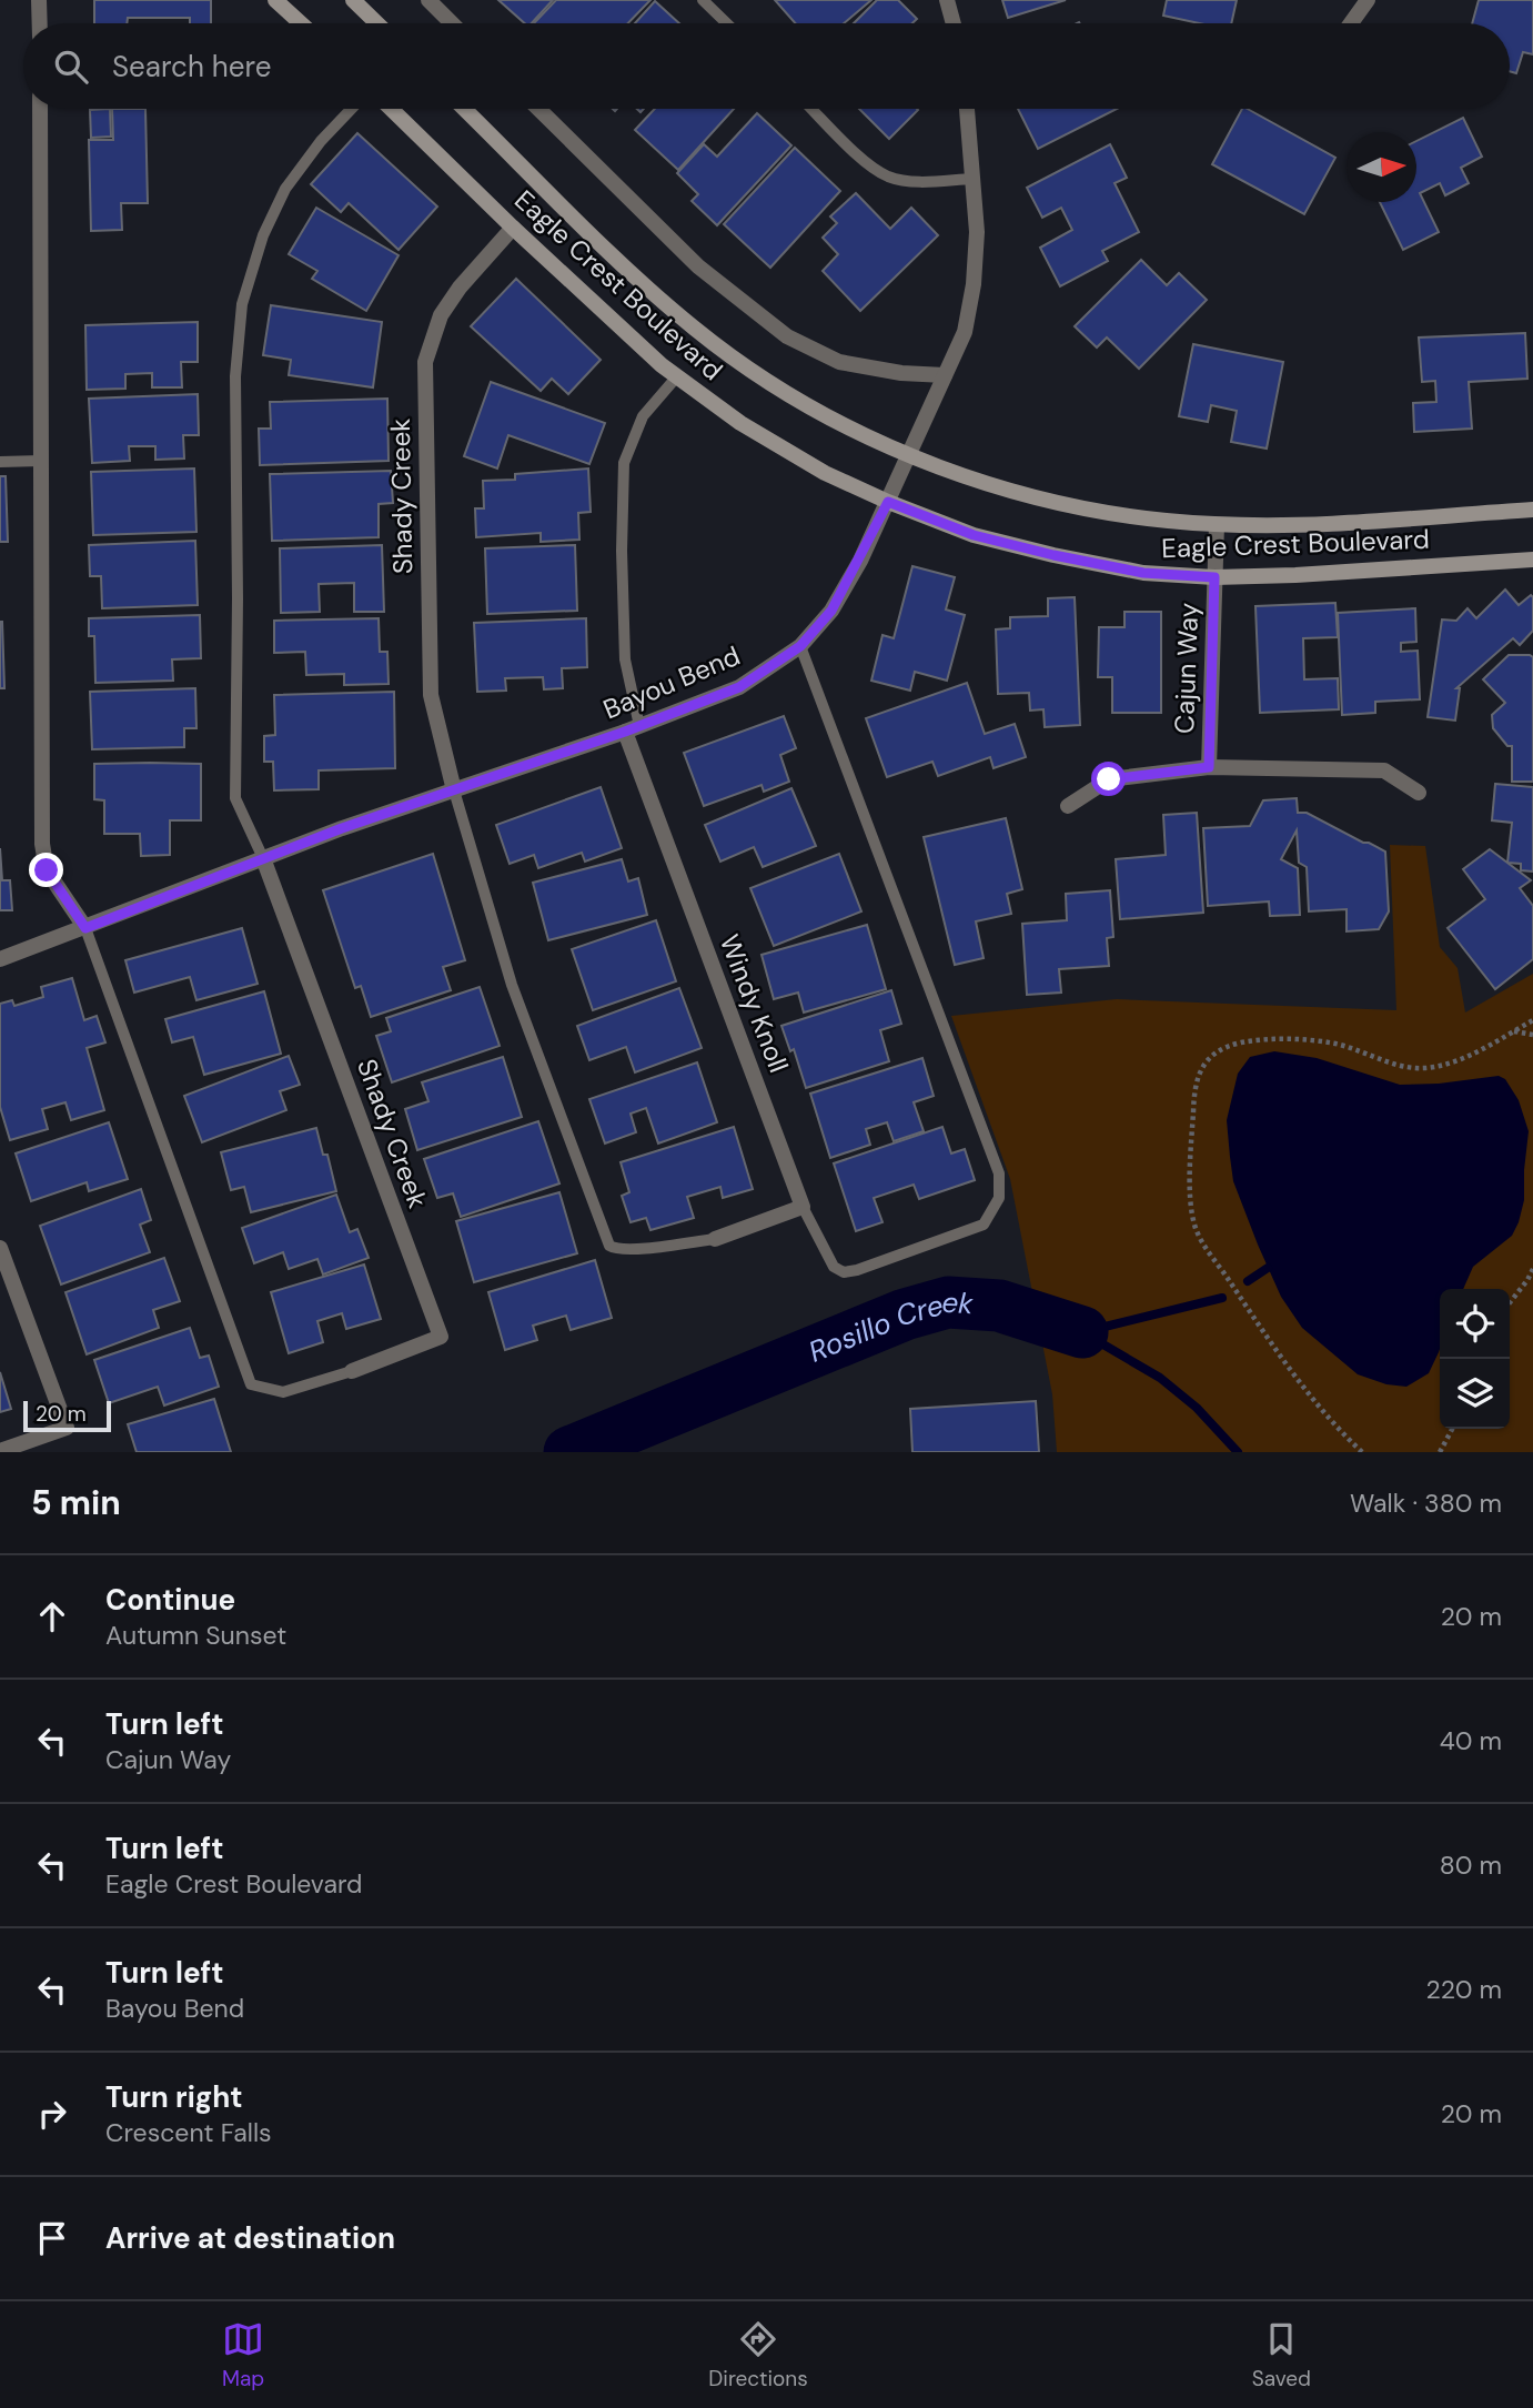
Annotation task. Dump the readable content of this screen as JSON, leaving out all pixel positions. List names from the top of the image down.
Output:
{
  "streets": {
    "main road": ["Eagle Crest Boulevard"],
    "street": [
      "Shady Creek",
      "Cajun Way",
      "Bayou Bend",
      "Windy Knoll"
    ]
  },
  "crossings": [
    ["Eagle Crest Boulevard", "Shady Creek"],
    ["Eagle Crest Boulevard", "Cajun Way"],
    ["Eagle Crest Boulevard", "Bayou Bend"],
    ["Shady Creek", "Bayou Bend"],
    ["Bayou Bend", "Windy Knoll"]
  ],
  "water": ["Rosillo Creek"],
  "scale_bar": "20 m",
  "north": "right",
  "page": {
    "search": "Search here",
    "scale": "20 m",
    "heading": ["5 min", "Walk · 380 m"],
    "list": [
      ["Continue", "Autumn Sunset", "20 m"],
      ["Turn left", "Cajun Way", "40 m"],
      ["Turn left", "Eagle Crest Boulevard", "80 m"],
      ["Turn left", "Bayou Bend", "220 m"],
      ["Turn right", "Crescent Falls", "20 m"],
      "Arrive at destination"
    ],
    "nav": ["Map", "Directions", "Saved"]
  }
}
